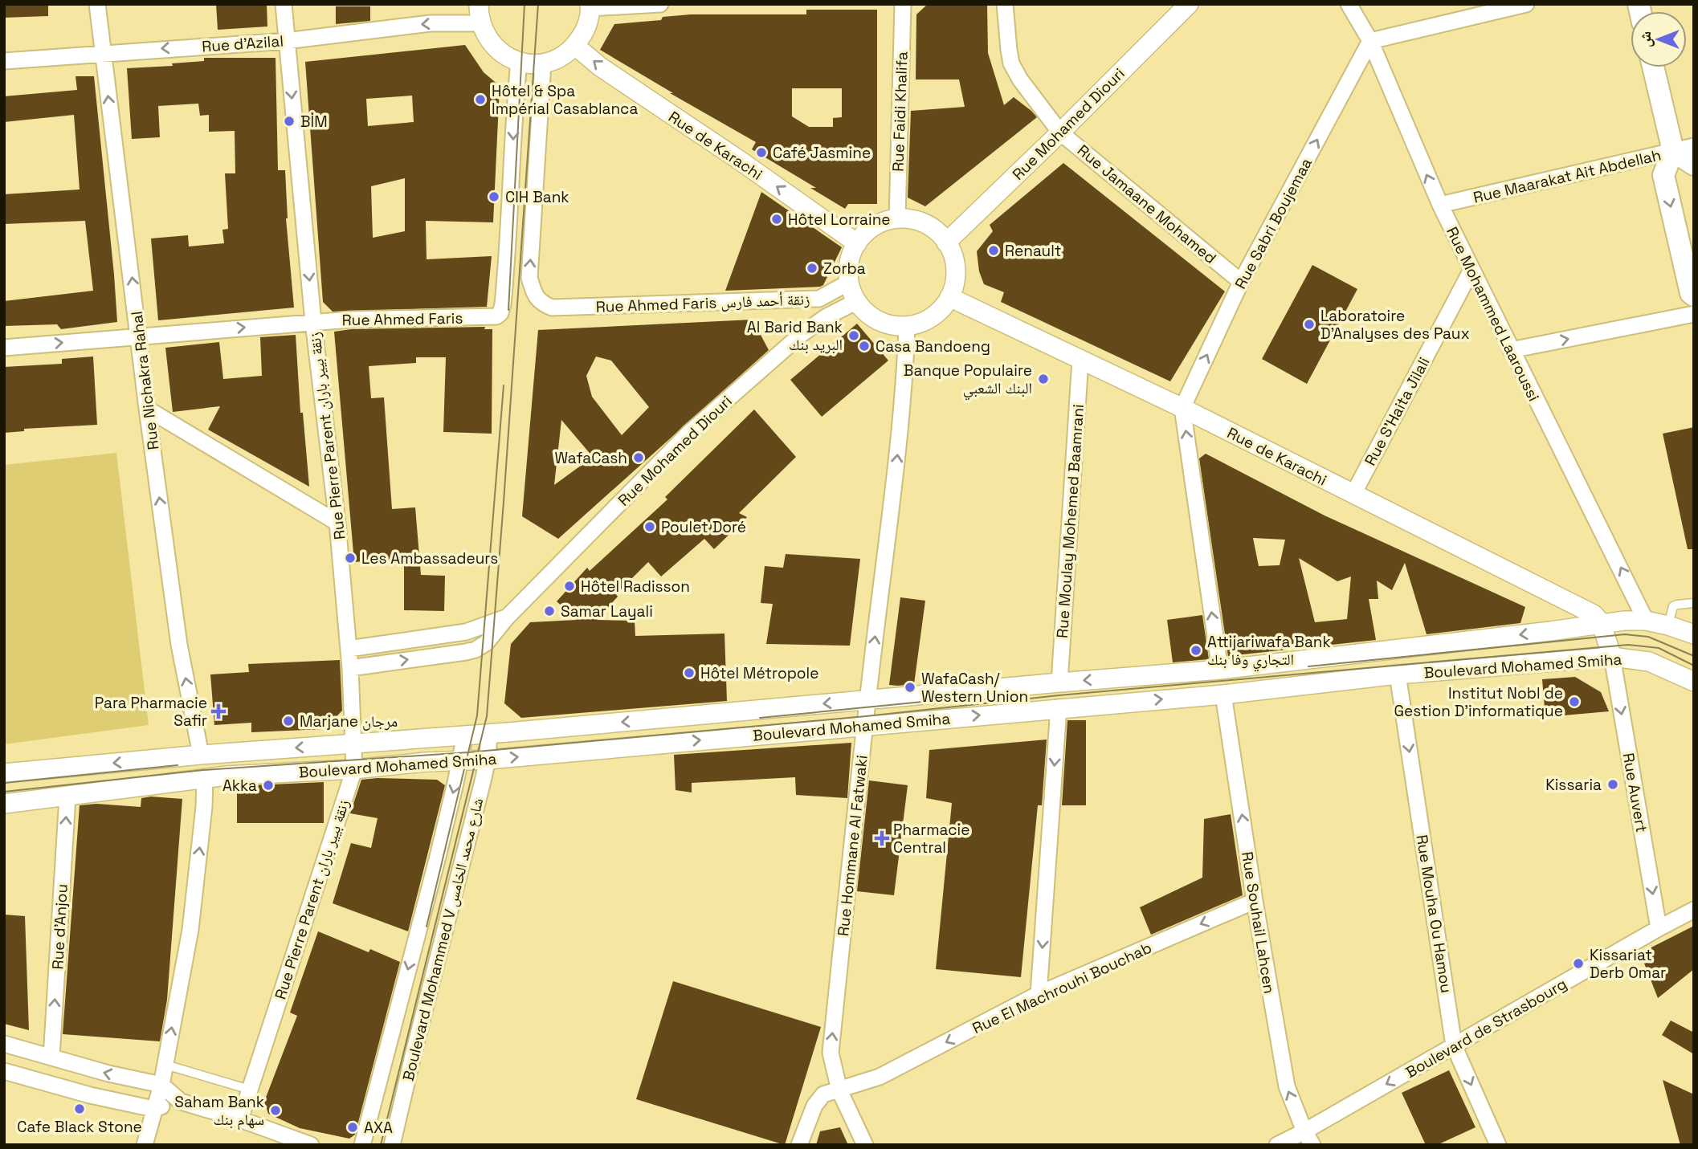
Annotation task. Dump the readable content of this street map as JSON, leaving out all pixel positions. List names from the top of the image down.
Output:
{
  "streets": {
    "street": [
      "Rue d'Azilal",
      "Rue Faidi Khalifa",
      "Rue Mohamed Diouri",
      "Rue de Karachi",
      "Rue Maarakat Ait Abdellah",
      "Rue Jamaane Mohamed",
      "Rue Sabri Boujemaa",
      "Rue Ahmed Faris زنقة أحمد فارس",
      "Rue Mohammed Laaroussi",
      "Rue Ahmed Faris",
      "Rue Nichakra Rahal",
      "Rue S'Haita Jilali",
      "Rue Pierre Parent زنقة بيير باران",
      "Rue Moulay Mohemed Baamrani",
      "Boulevard Mohamed Smiha",
      "Rue Auvert",
      "Rue Hommane Al Fatwaki",
      "Rue Mouha Ou Hamou",
      "Rue Souhail Lahcen",
      "Rue d'Anjou",
      "Boulevard Mohammed V شارع محمد الخامس",
      "Rue El Machrouhi Bouchab",
      "Boulevard de Strasbourg"
    ]
  },
  "crossings": [
    ["Rue d'Azilal", "Rue Nichakra Rahal"],
    ["Rue d'Azilal", "Rue Pierre Parent زنقة بيير باران"],
    ["Rue Faidi Khalifa", "Rue Mohamed Diouri"],
    ["Rue Faidi Khalifa", "Rue de Karachi"],
    ["Rue Faidi Khalifa", "Rue Ahmed Faris زنقة أحمد فارس"],
    ["Rue Faidi Khalifa", "Rue Hommane Al Fatwaki"],
    ["Rue Mohamed Diouri", "Rue de Karachi"],
    ["Rue Mohamed Diouri", "Rue Jamaane Mohamed"],
    ["Rue Mohamed Diouri", "Rue Ahmed Faris زنقة أحمد فارس"],
    ["Rue Mohamed Diouri", "Rue Pierre Parent زنقة بيير باران"],
    ["Rue Mohamed Diouri", "Rue Hommane Al Fatwaki"],
    ["Rue de Karachi", "Rue Sabri Boujemaa"],
    ["Rue de Karachi", "Rue Ahmed Faris زنقة أحمد فارس"],
    ["Rue de Karachi", "Rue S'Haita Jilali"],
    ["Rue de Karachi", "Rue Moulay Mohemed Baamrani"],
    ["Rue de Karachi", "Boulevard Mohamed Smiha"],
    ["Rue de Karachi", "Rue Hommane Al Fatwaki"],
    ["Rue Maarakat Ait Abdellah", "Rue Mohammed Laaroussi"],
    ["Rue Jamaane Mohamed", "Rue Sabri Boujemaa"],
    ["Rue Sabri Boujemaa", "Rue Mohammed Laaroussi"],
    ["Rue Ahmed Faris زنقة أحمد فارس", "Rue Hommane Al Fatwaki"],
    ["Rue Mohammed Laaroussi", "Rue S'Haita Jilali"],
    ["Rue Mohammed Laaroussi", "Boulevard Mohamed Smiha"],
    ["Rue Ahmed Faris", "Rue Pierre Parent زنقة بيير باران"],
    ["Rue Nichakra Rahal", "Boulevard Mohamed Smiha"],
    ["Rue Pierre Parent زنقة بيير باران", "Boulevard Mohamed Smiha"],
    ["Rue Moulay Mohemed Baamrani", "Boulevard Mohamed Smiha"],
    ["Boulevard Mohamed Smiha", "Rue Auvert"],
    ["Boulevard Mohamed Smiha", "Rue Hommane Al Fatwaki"],
    ["Boulevard Mohamed Smiha", "Rue Mouha Ou Hamou"],
    ["Boulevard Mohamed Smiha", "Rue Souhail Lahcen"],
    ["Boulevard Mohamed Smiha", "Rue d'Anjou"],
    ["Boulevard Mohamed Smiha", "Boulevard Mohammed V شارع محمد الخامس"],
    ["Rue Auvert", "Boulevard de Strasbourg"],
    ["Rue Hommane Al Fatwaki", "Rue El Machrouhi Bouchab"],
    ["Rue Mouha Ou Hamou", "Boulevard de Strasbourg"],
    ["Rue Souhail Lahcen", "Rue El Machrouhi Bouchab"],
    ["Rue Souhail Lahcen", "Boulevard de Strasbourg"]
  ],
  "one_way": [
    "Rue d'Azilal",
    "Rue Sabri Boujemaa",
    "Rue Mohammed Laaroussi",
    "Rue Nichakra Rahal",
    "Rue Auvert",
    "Rue Hommane Al Fatwaki",
    "Rue Mouha Ou Hamou",
    "Rue Souhail Lahcen",
    "Rue El Machrouhi Bouchab",
    "Boulevard de Strasbourg"
  ],
  "places": {
    "other": [
      "Hôtel & Spa Impérial Casablanca",
      "BİM",
      "Café Jasmine",
      "CIH Bank",
      "Hôtel Lorraine",
      "Renault",
      "Zorba",
      "Laboratoire D'Analyses des Paux",
      "Al Barid Bank البريد بنك",
      "Casa Bandoeng",
      "Banque Populaire البنك الشعبي",
      "WafaCash",
      "Poulet Doré",
      "Les Ambassadeurs",
      "Hôtel Radisson",
      "Samar Layali",
      "Attijariwafa Bank التجاري وفا بنك",
      "Hôtel Métropole",
      "WafaCash/ Western Union",
      "Institut Nobl de Gestion D'informatique",
      "Marjane مرجان",
      "Kissaria",
      "Akka",
      "Kissariat Derb Omar",
      "Cafe Black Stone",
      "Saham Bank سهام بنك",
      "AXA"
    ],
    "health": ["Para Pharmacie Safir", "Pharmacie Central"]
  },
  "north": "left"
}
